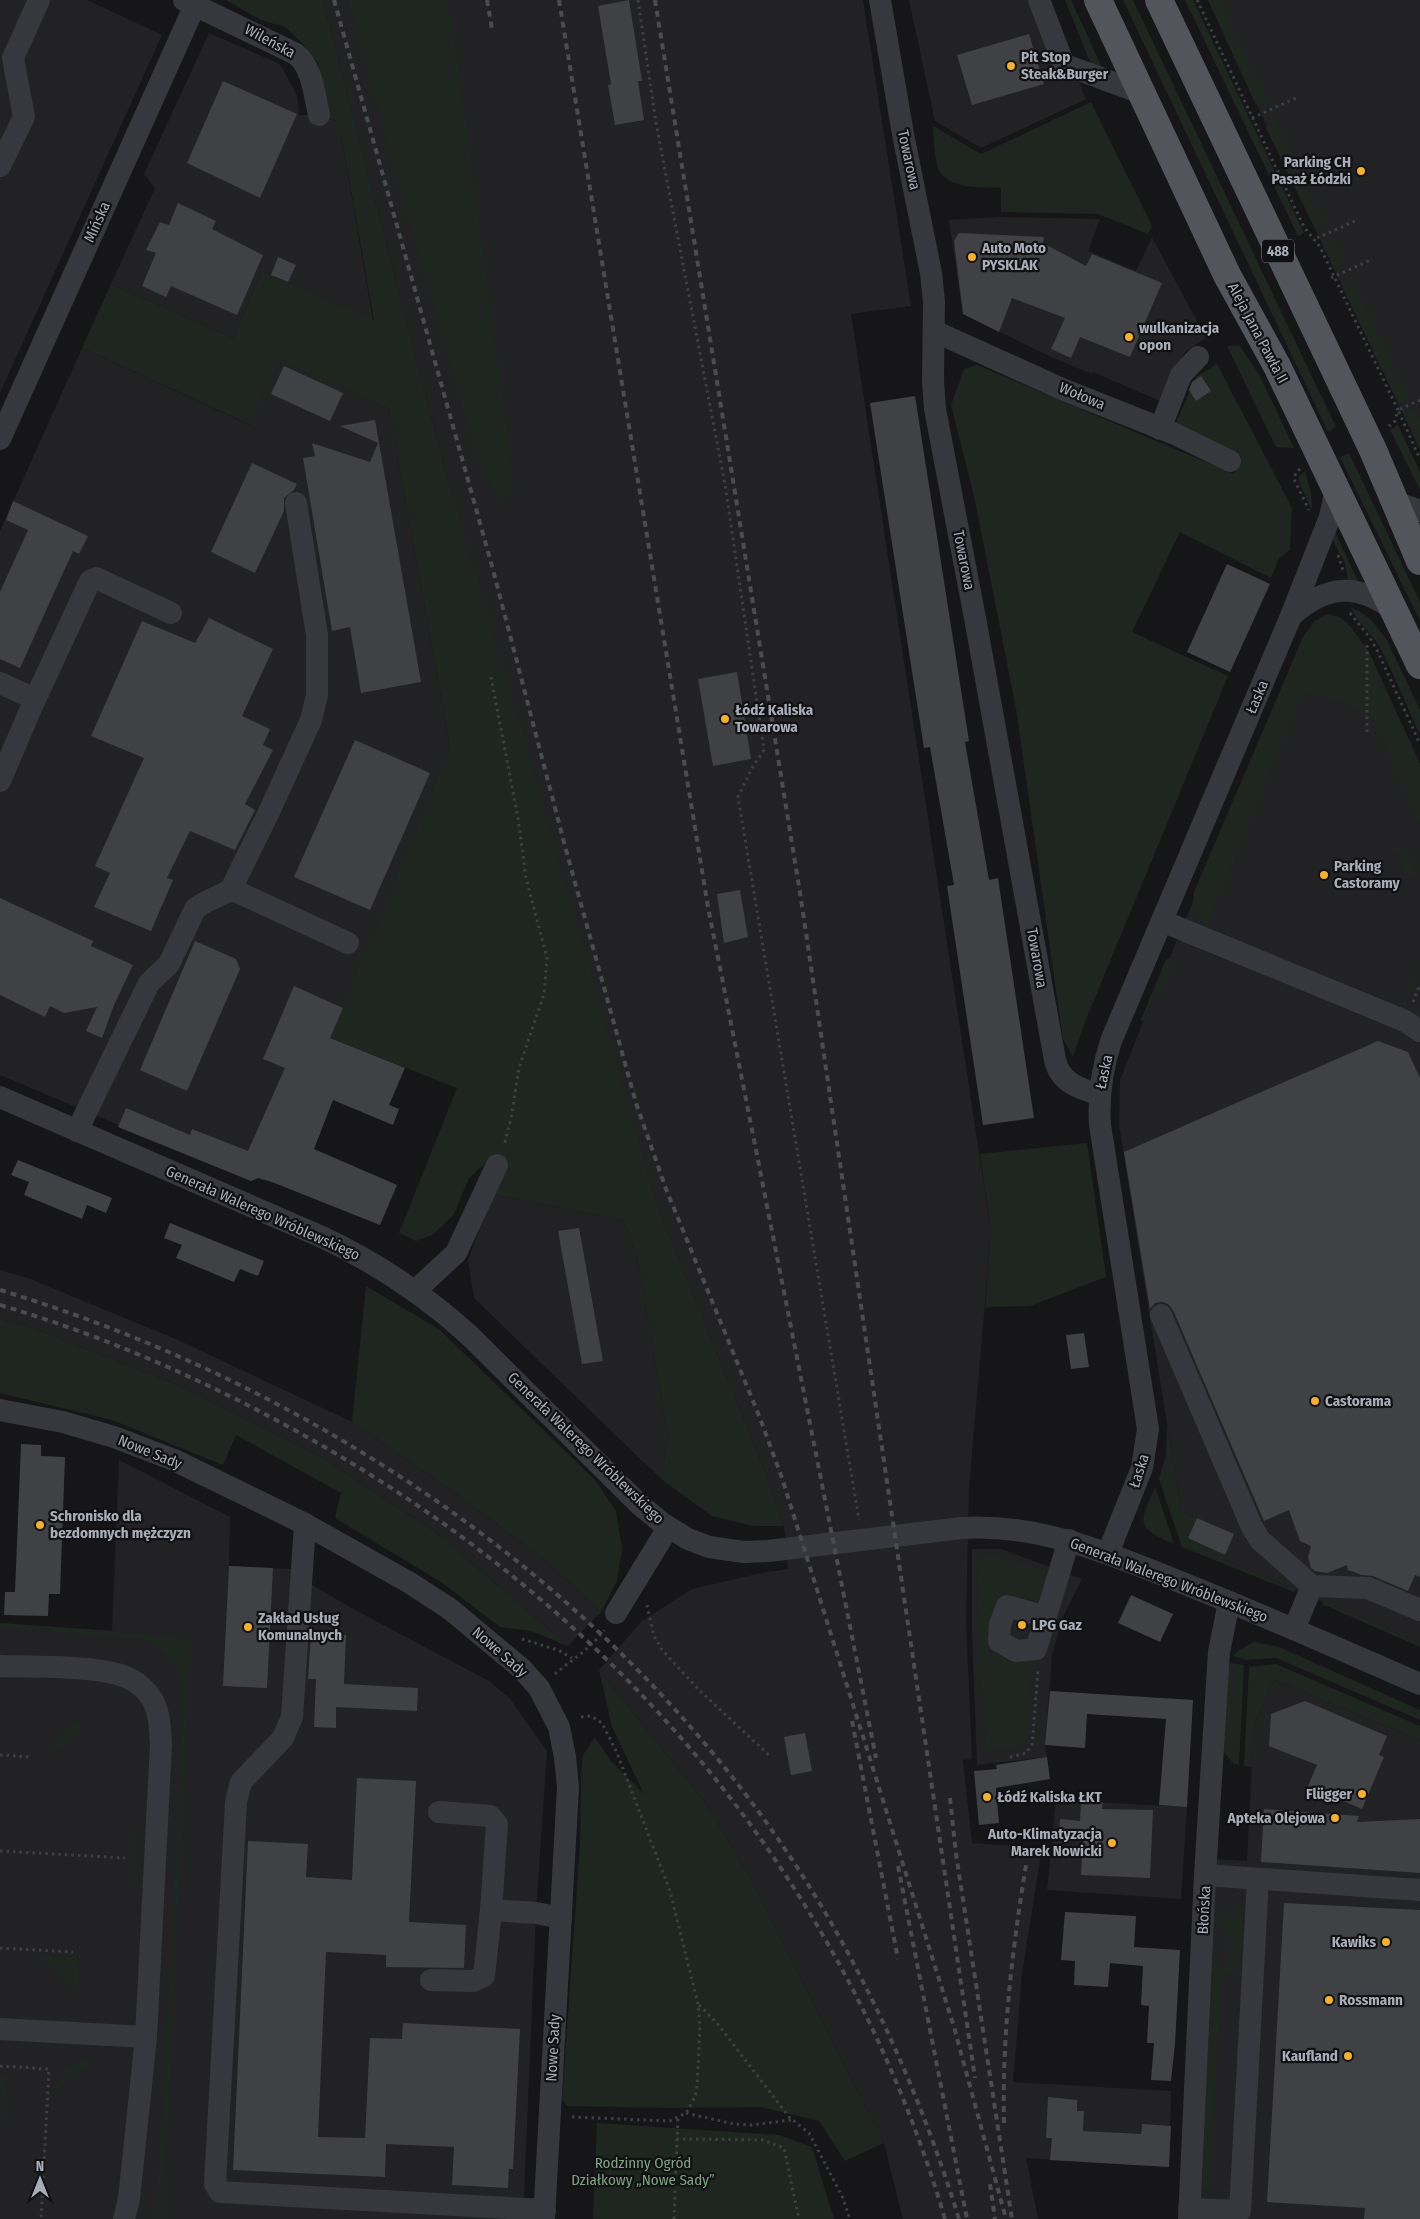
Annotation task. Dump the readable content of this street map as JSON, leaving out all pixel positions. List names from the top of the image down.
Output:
{
  "streets": {
    "main road": ["488", "Aleja Jana Pawła II"],
    "street": [
      "Wileńska",
      "Towarowa",
      "Mińska",
      "Wołowa",
      "Łaska",
      "Generała Walerego Wróblewskiego",
      "Nowe Sady",
      "Błońska"
    ]
  },
  "crossings": [
    ["Wileńska", "Mińska"],
    ["Towarowa", "Wołowa"],
    ["Towarowa", "Łaska"],
    ["Aleja Jana Pawła II", "Łaska"],
    ["Łaska", "Generała Walerego Wróblewskiego"],
    ["Generała Walerego Wróblewskiego", "Błońska"]
  ],
  "parks": ["Rodzinny Ogród Działkowy „Nowe Sady”"],
  "places": [
    "Pit Stop Steak&Burger",
    "Parking CH Pasaż Łódzki",
    "Auto Moto PYSKLAK",
    "wulkanizacja opon",
    "Łódź Kaliska Towarowa",
    "Parking Castoramy",
    "Castorama",
    "Schronisko dla bezdomnych mężczyzn",
    "LPG Gaz",
    "Zakład Usług Komunalnych",
    "Flügger",
    "Łódź Kaliska ŁKT",
    "Apteka Olejowa",
    "Auto-Klimatyzacja Marek Nowicki",
    "Kawiks",
    "Rossmann",
    "Kaufland"
  ],
  "north": "top"
}
